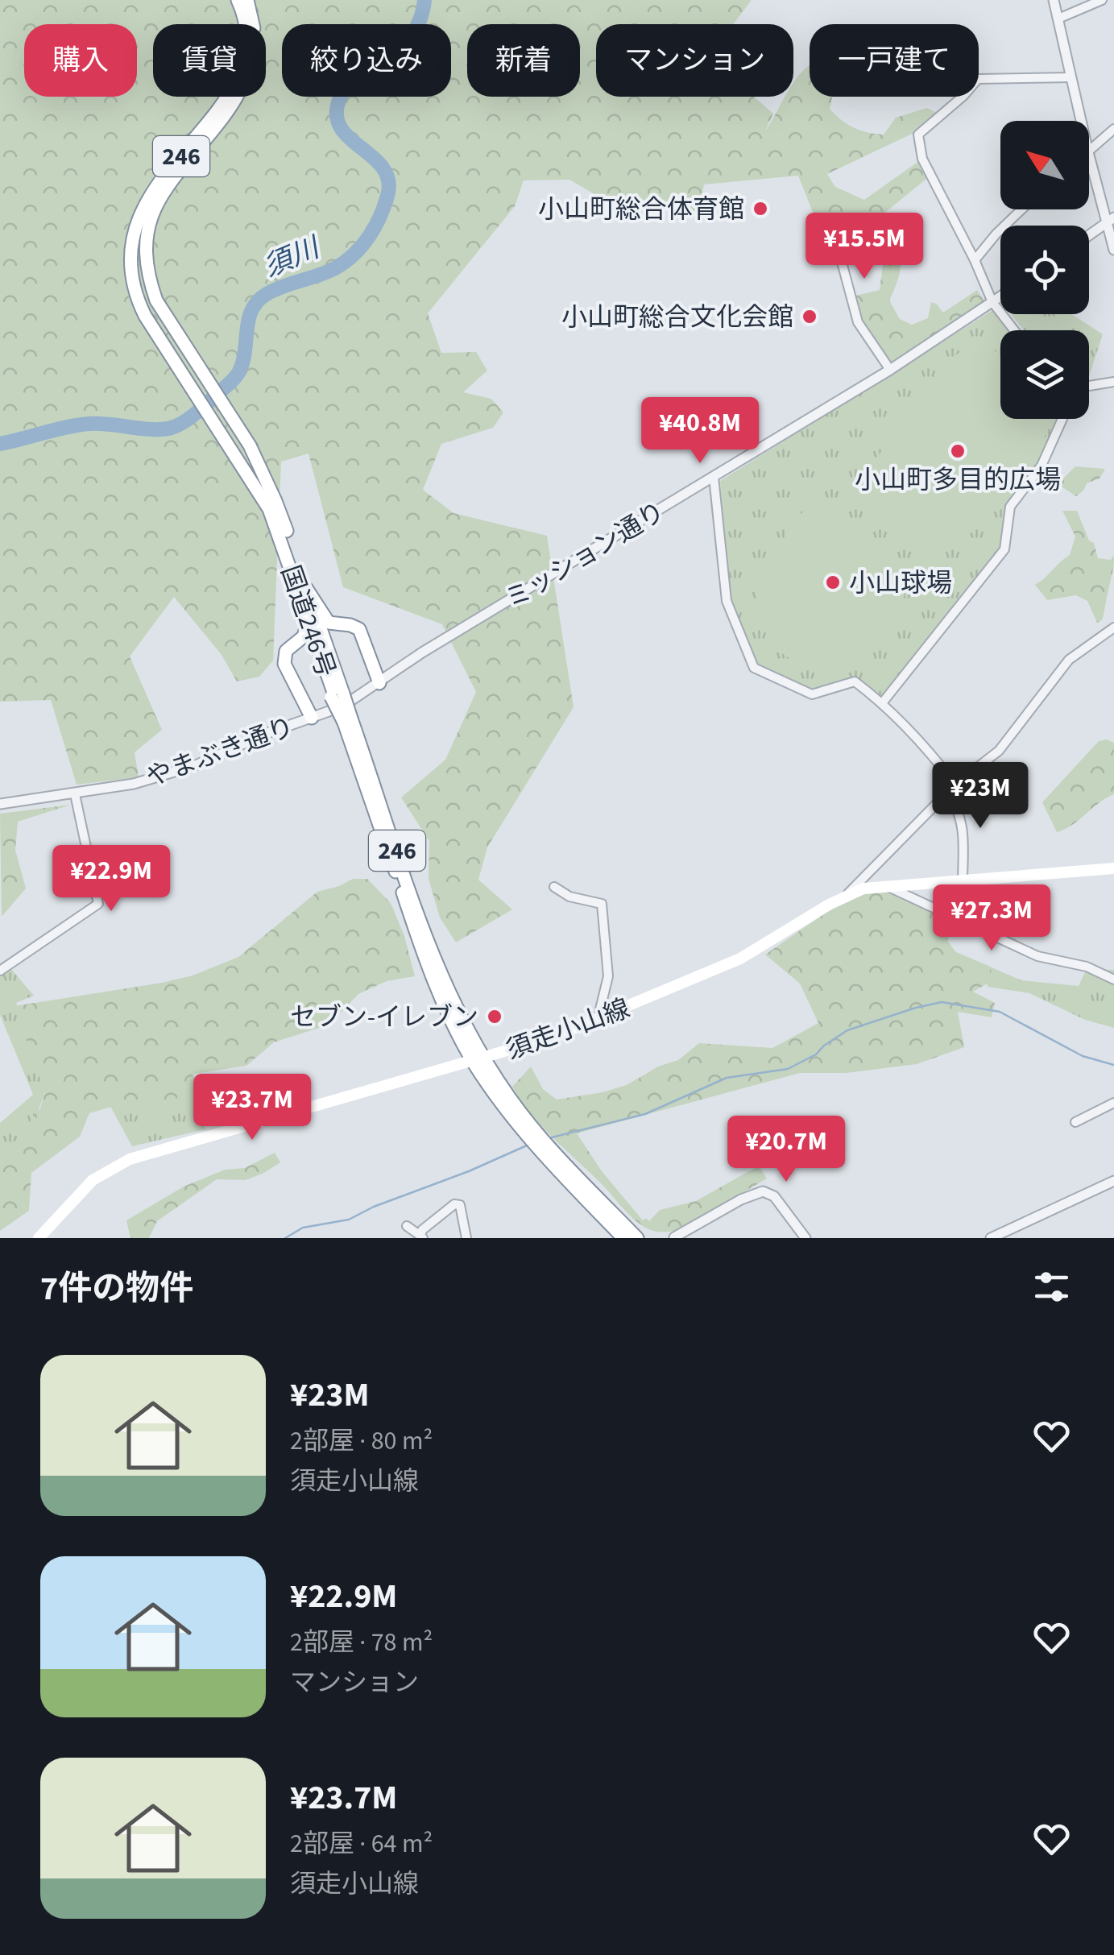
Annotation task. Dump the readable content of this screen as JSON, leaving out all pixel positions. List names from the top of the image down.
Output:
{
  "streets": {
    "highway": ["246", "国道246号"],
    "main road": ["須走小山線"],
    "street": ["ミッション通り", "やまぶき通り"]
  },
  "crossings": [
    ["246", "国道246号"],
    ["246", "須走小山線"],
    ["ミッション通り", "やまぶき通り"]
  ],
  "water": ["須川"],
  "places": [
    "小山町総合体育館",
    "小山町総合文化会館",
    "小山町多目的広場",
    "小山球場",
    "セブン-イレブン"
  ],
  "north": "top left",
  "page": {
    "chip": [
      "購入",
      "賃貸",
      "絞り込み",
      "新着",
      "マンション",
      "一戸建て"
    ],
    "price": [
      "¥15.5M",
      "¥40.8M",
      "¥23M",
      "¥22.9M",
      "¥27.3M",
      "¥23.7M",
      "¥20.7M"
    ],
    "heading": "7件の物件",
    "list": [
      {
        "name": "¥23M",
        "note": "2部屋 · 80 m² · 須走小山線"
      },
      {
        "name": "¥22.9M",
        "note": "2部屋 · 78 m² · マンション"
      },
      {
        "name": "¥23.7M",
        "note": "2部屋 · 64 m² · 須走小山線"
      }
    ]
  }
}
